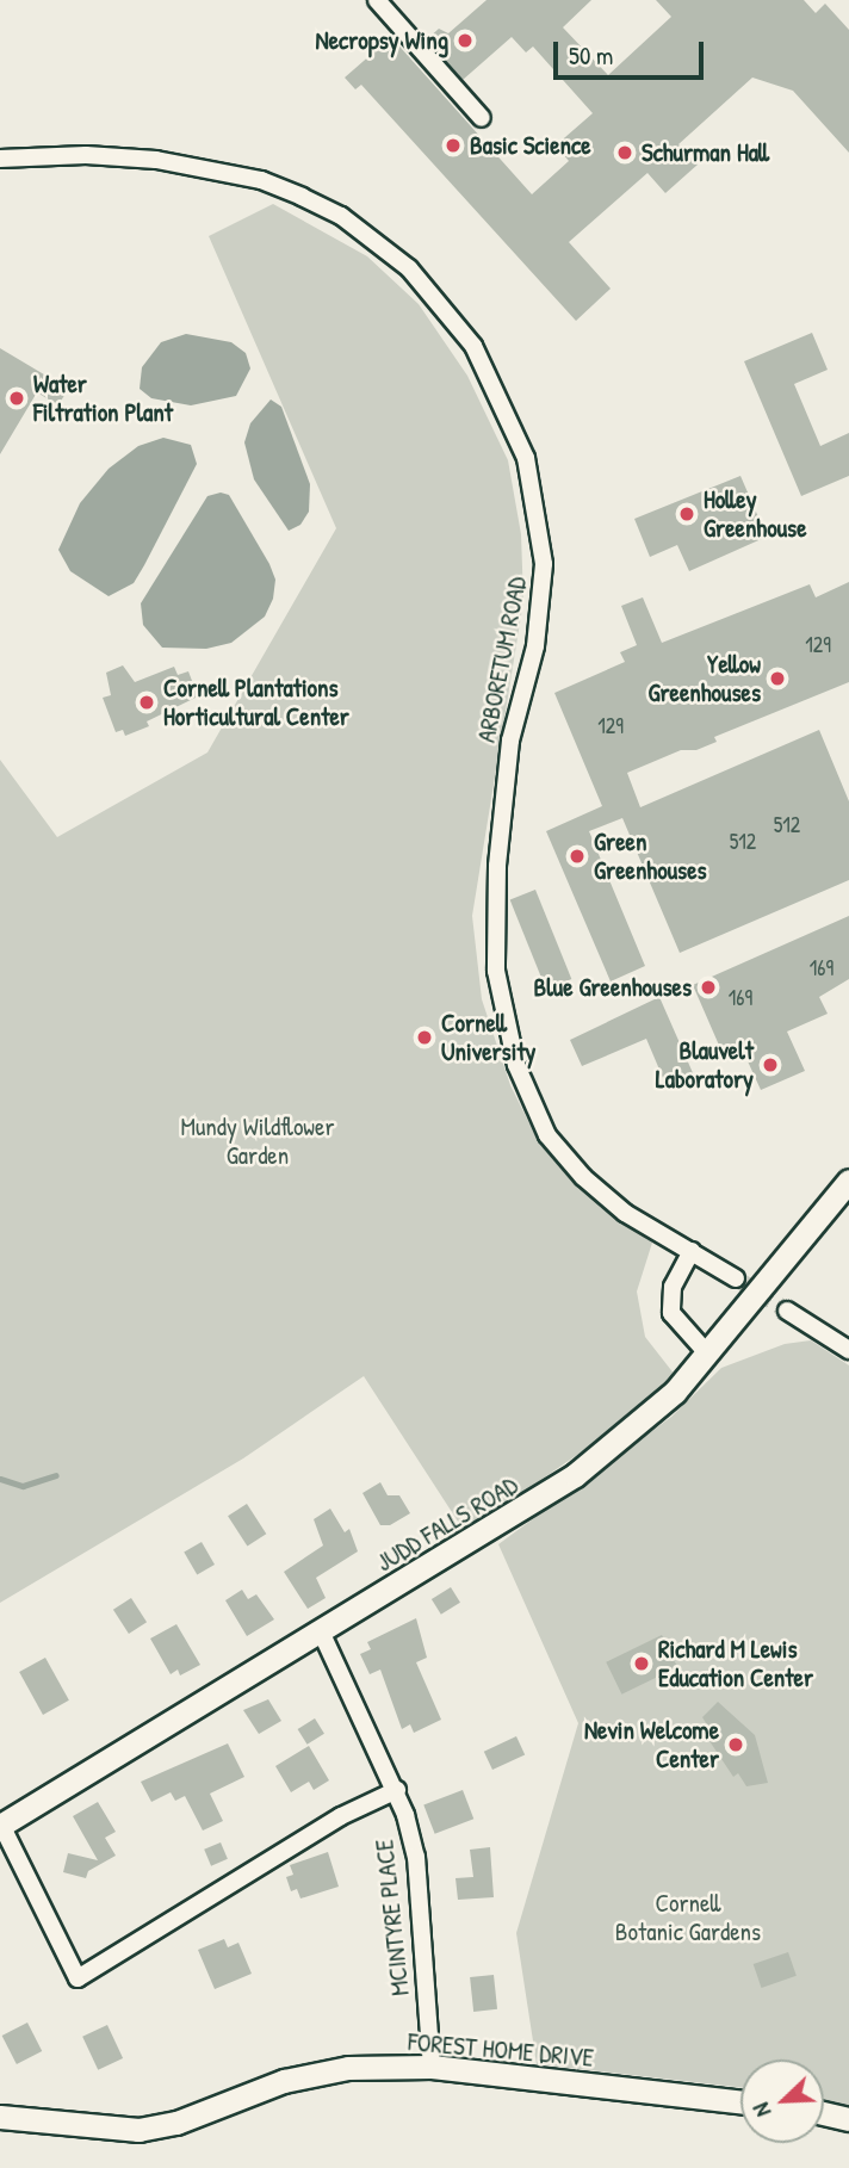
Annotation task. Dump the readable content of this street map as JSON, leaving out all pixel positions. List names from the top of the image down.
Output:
{
  "streets": {
    "street": [
      "ARBORETUM ROAD",
      "JUDD FALLS ROAD",
      "MCINTYRE PLACE",
      "FOREST HOME DRIVE"
    ]
  },
  "crossings": [
    ["JUDD FALLS ROAD", "MCINTYRE PLACE"],
    ["MCINTYRE PLACE", "FOREST HOME DRIVE"]
  ],
  "parks": ["Mundy Wildflower Garden", "Cornell Botanic Gardens"],
  "places": [
    "Necropsy Wing",
    "Basic Science",
    "Schurman Hall",
    "Water Filtration Plant",
    "Holley Greenhouse",
    "Yellow Greenhouses",
    "Cornell Plantations Horticultural Center",
    "Green Greenhouses",
    "Blue Greenhouses",
    "Cornell University",
    "Blauvelt Laboratory",
    "Richard M Lewis Education Center",
    "Nevin Welcome Center"
  ],
  "house_numbers": [
    "129",
    "129",
    "512",
    "512",
    "169",
    "169"
  ],
  "scale_bar": "50 m",
  "north": "bottom left"
}
